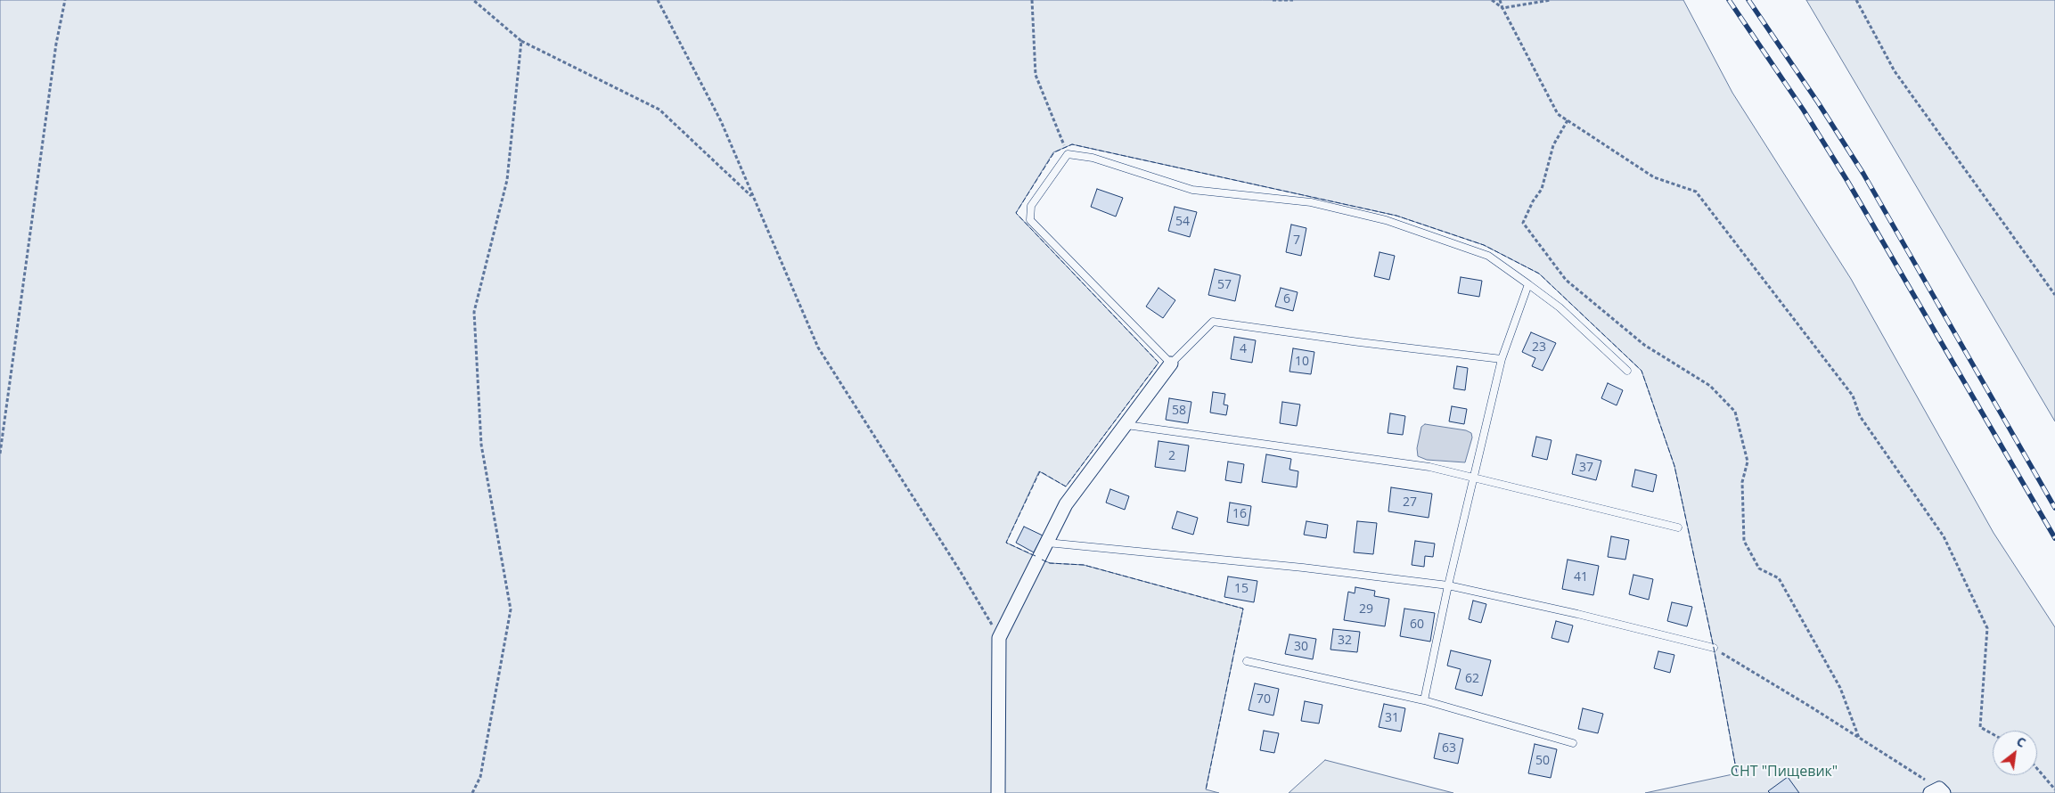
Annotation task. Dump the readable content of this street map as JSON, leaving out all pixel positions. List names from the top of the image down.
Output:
{
  "parks": ["СНТ \"Пищевик\""],
  "house_numbers": [
    "54",
    "7",
    "57",
    "6",
    "23",
    "4",
    "10",
    "58",
    "2",
    "37",
    "27",
    "16",
    "41",
    "15",
    "29",
    "60",
    "32",
    "30",
    "62",
    "70",
    "31",
    "63",
    "50"
  ],
  "north": "top right"
}
